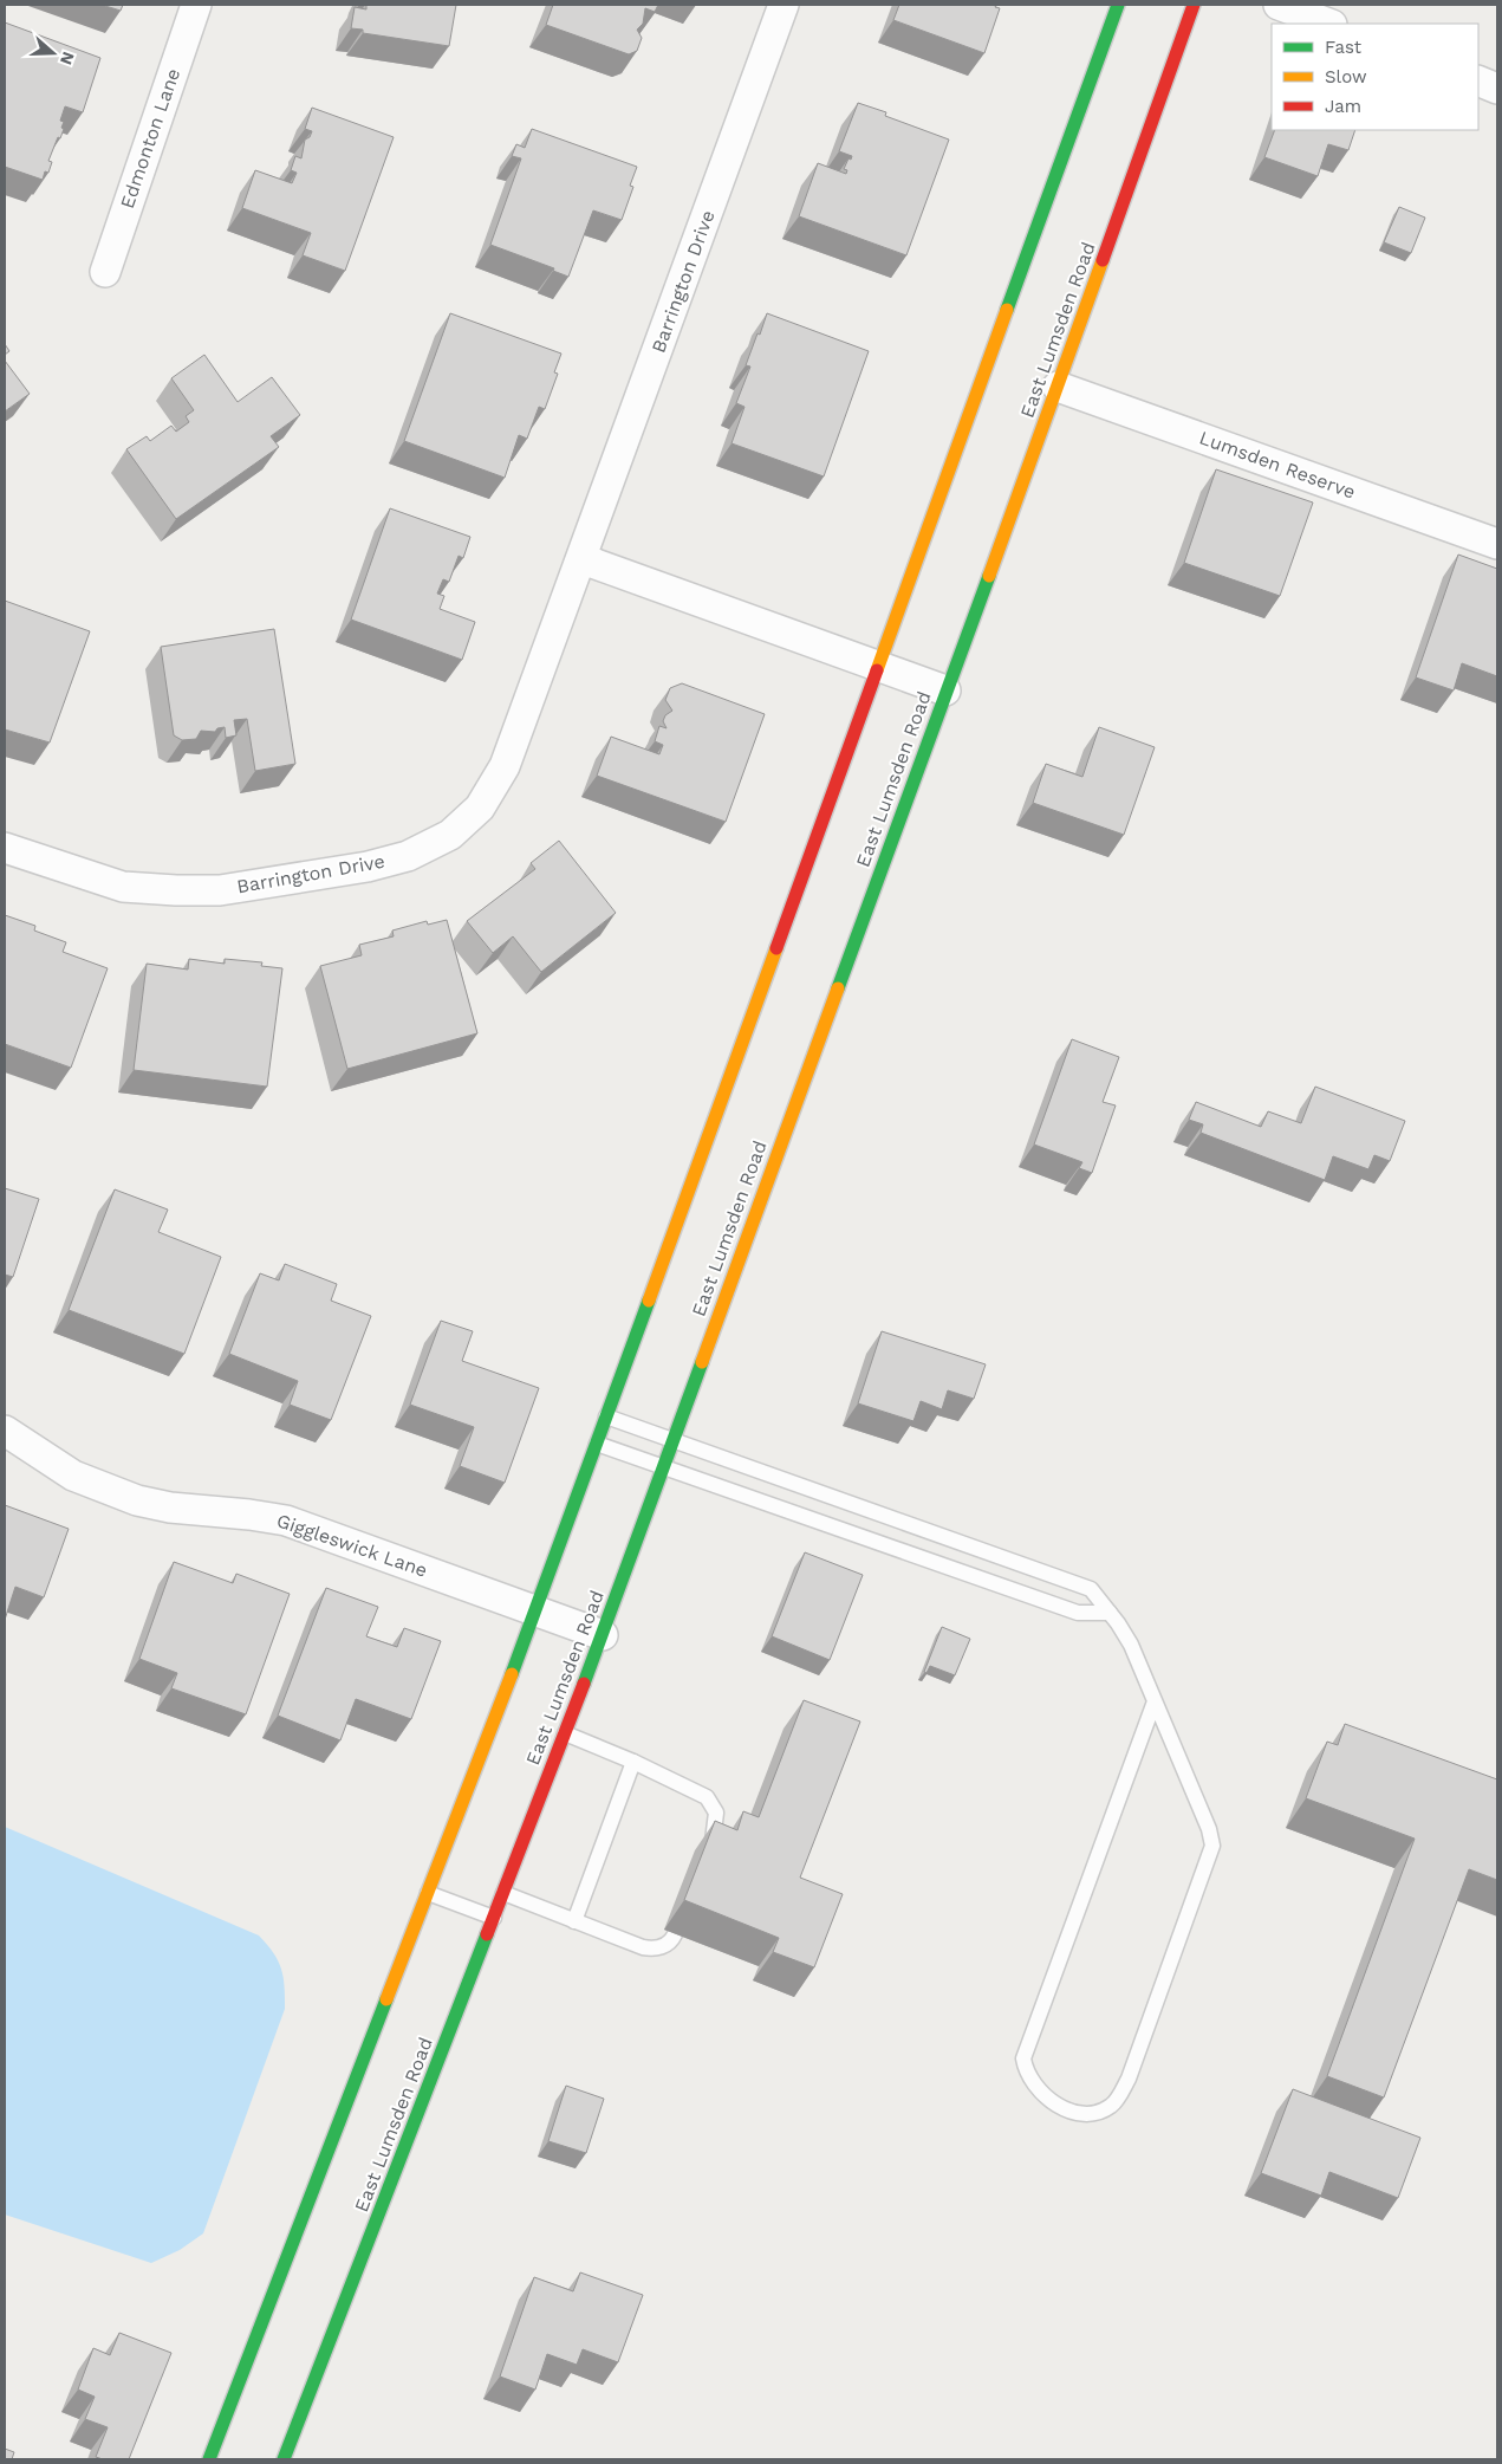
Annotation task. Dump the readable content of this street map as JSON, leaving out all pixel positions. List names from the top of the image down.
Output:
{
  "streets": {
    "main road": ["East Lumsden Road"],
    "street": [
      "Edmonton Lane",
      "Barrington Drive",
      "Lumsden Reserve",
      "Giggleswick Lane"
    ]
  },
  "crossings": [
    ["East Lumsden Road", "Lumsden Reserve"],
    ["East Lumsden Road", "Giggleswick Lane"]
  ],
  "legend": ["Fast", "Slow", "Jam"],
  "north": "right"
}
